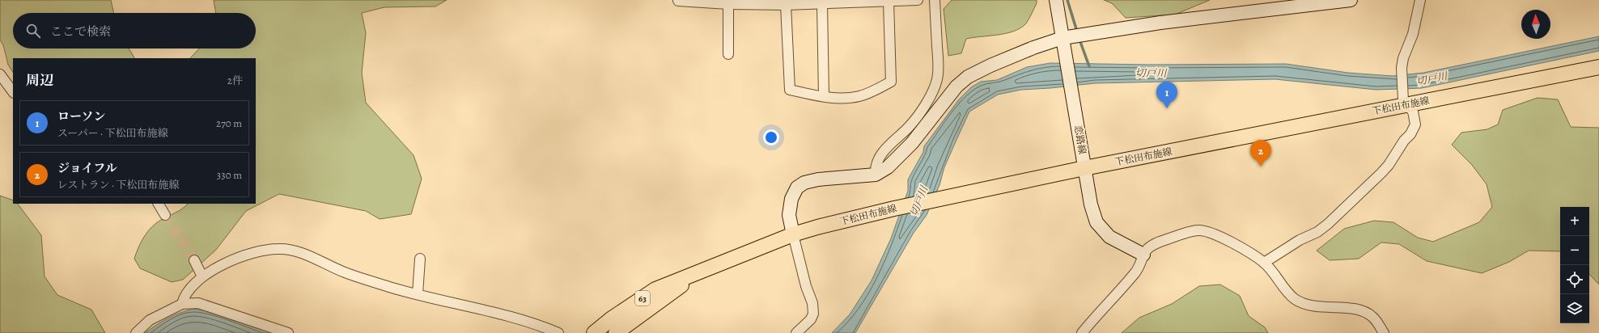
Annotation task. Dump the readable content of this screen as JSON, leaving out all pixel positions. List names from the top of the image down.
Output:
{
  "streets": {
    "main road": ["下松田布施線", "63"],
    "street": ["恋路線"]
  },
  "crossings": [
    ["下松田布施線", "恋路線"]
  ],
  "water": ["切戸川"],
  "north": "top",
  "page": {
    "search": "ここで検索",
    "heading": ["周辺", "2件"],
    "pins": ["1", "2"],
    "list": [
      {
        "mark": "1",
        "name": "ローソン",
        "note": "スーパー · 下松田布施線",
        "value": "270 m"
      },
      {
        "mark": "2",
        "name": "ジョイフル",
        "note": "レストラン · 下松田布施線",
        "value": "330 m"
      }
    ],
    "map_buttons": ["+", "−"]
  }
}
